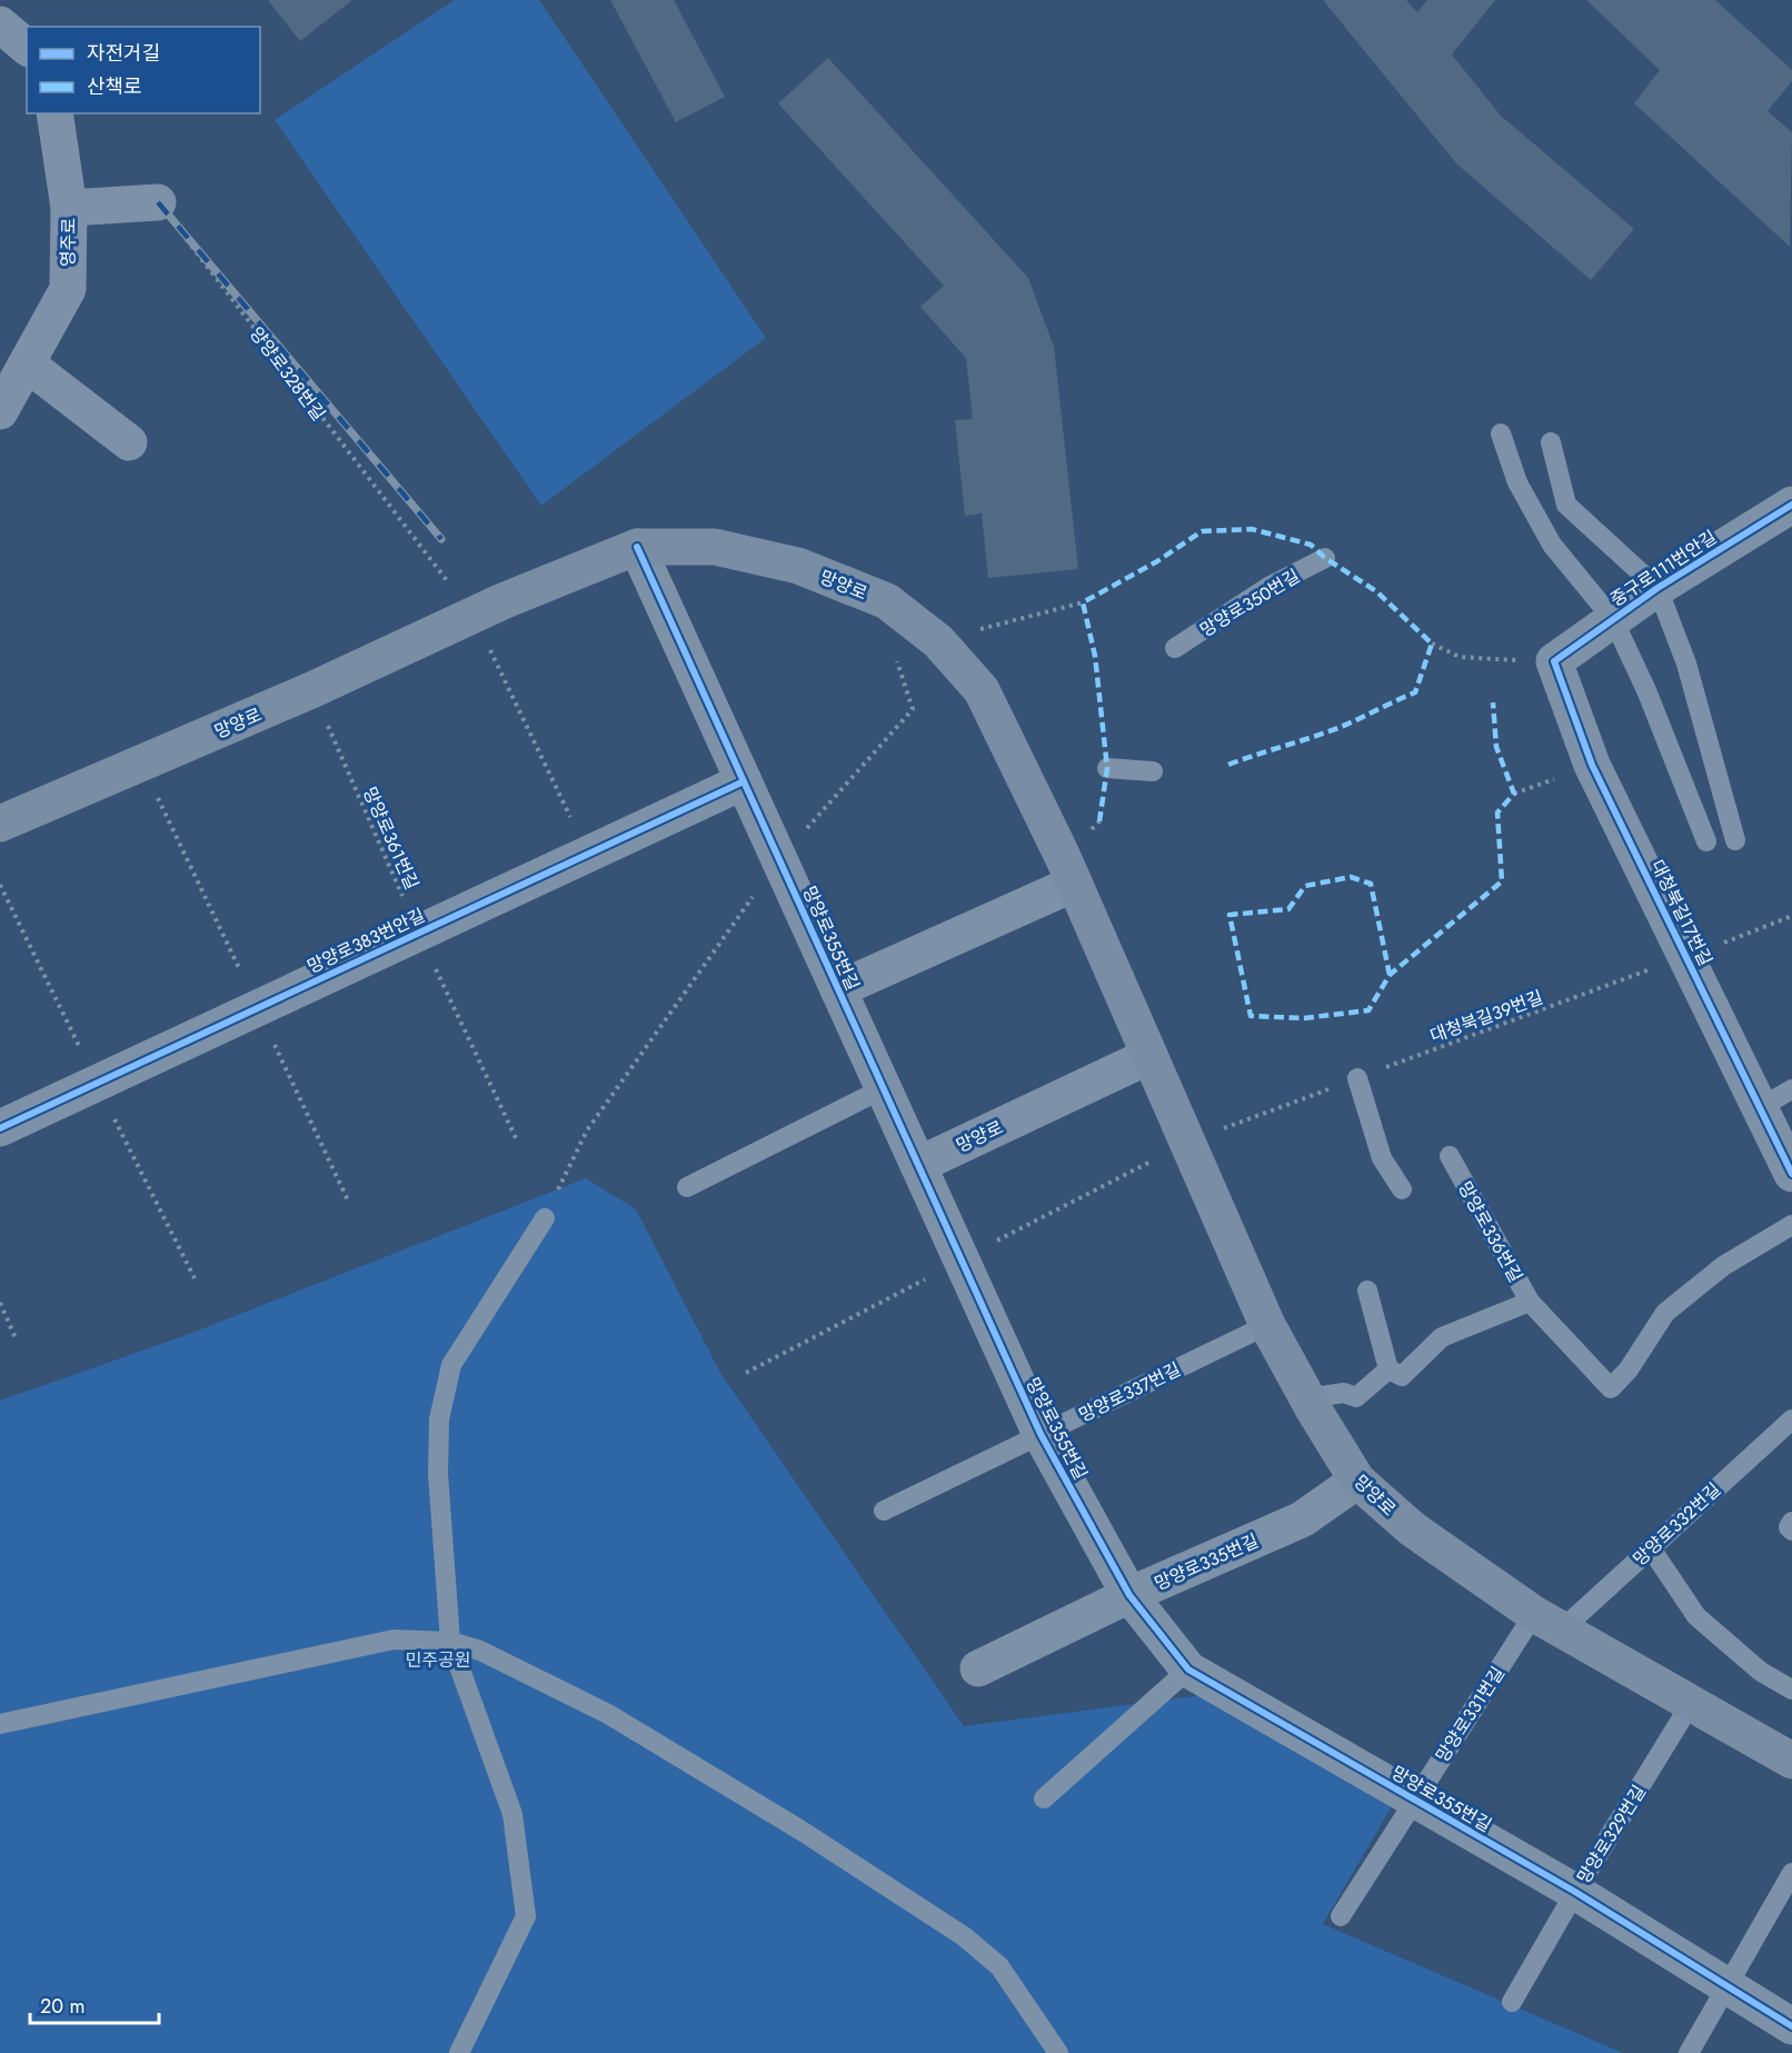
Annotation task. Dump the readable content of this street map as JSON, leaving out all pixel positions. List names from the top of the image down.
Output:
{
  "streets": {
    "main road": ["망양로"],
    "street": [
      "영주로",
      "중구로111번안길",
      "대청북길17번길",
      "망양로355번길",
      "망양로383번안길",
      "망양로335번길"
    ],
    "lane": [
      "망양로350번길",
      "망양로336번길",
      "망양로337번길",
      "망양로332번길",
      "망양로331번길",
      "망양로329번길"
    ],
    "path": ["양양로328번길", "망양로361번길", "대청북길39번길"]
  },
  "crossings": [
    ["양양로328번길", "망양로"],
    ["중구로111번안길", "대청북길17번길"],
    ["망양로", "망양로361번길"],
    ["망양로", "망양로355번길"],
    ["망양로", "대청북길39번길"],
    ["망양로", "망양로336번길"],
    ["망양로", "망양로337번길"],
    ["망양로", "망양로332번길"],
    ["망양로", "망양로335번길"],
    ["망양로", "망양로331번길"],
    ["망양로", "망양로329번길"],
    ["망양로361번길", "망양로383번안길"],
    ["대청북길17번길", "대청북길39번길"],
    ["망양로355번길", "망양로383번안길"],
    ["망양로355번길", "망양로337번길"],
    ["망양로355번길", "망양로335번길"],
    ["망양로355번길", "망양로331번길"],
    ["망양로355번길", "망양로329번길"],
    ["망양로332번길", "망양로331번길"]
  ],
  "parks": ["민주공원"],
  "legend": ["자전거길", "산책로"],
  "scale_bar": "20 m"
}
